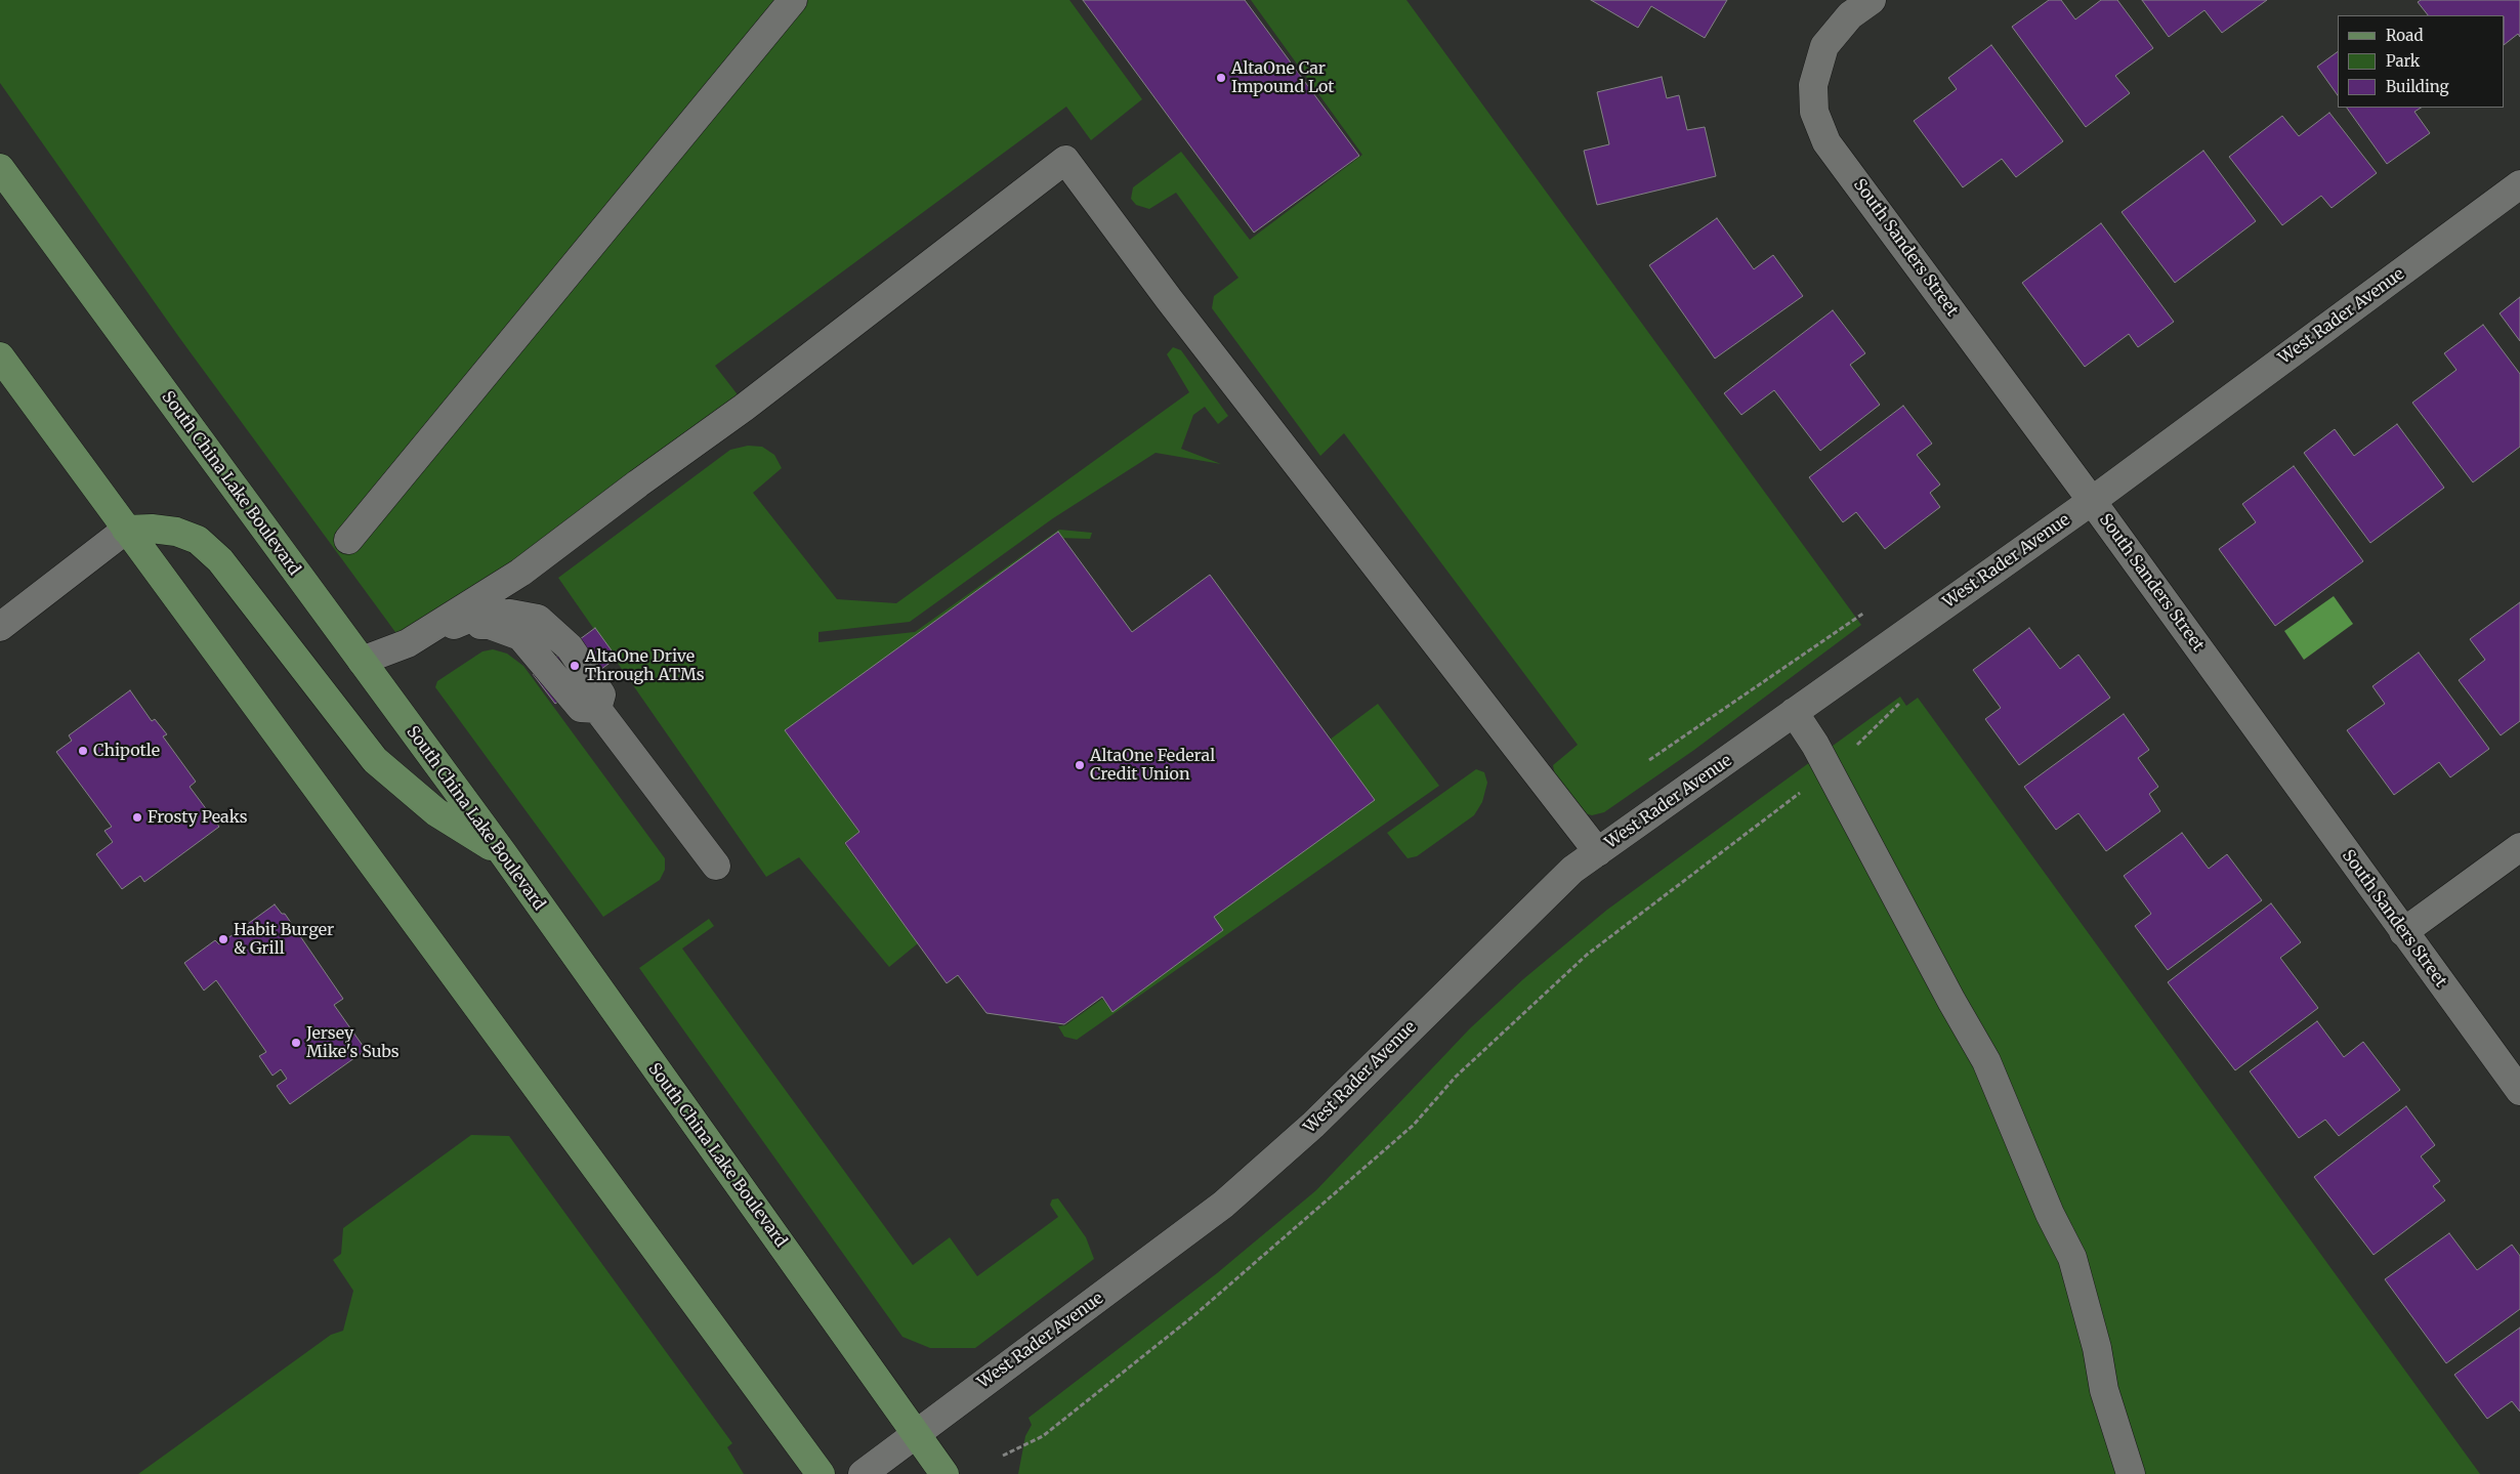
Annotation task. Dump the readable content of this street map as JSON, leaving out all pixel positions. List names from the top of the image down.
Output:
{
  "streets": {
    "main road": ["South China Lake Boulevard"],
    "street": ["South Sanders Street", "West Rader Avenue"]
  },
  "crossings": [
    ["South Sanders Street", "West Rader Avenue"],
    ["West Rader Avenue", "South China Lake Boulevard"]
  ],
  "places": [
    "AltaOne Car Impound Lot",
    "AltaOne Drive Through ATMs",
    "Chipotle",
    "AltaOne Federal Credit Union",
    "Frosty Peaks",
    "Habit Burger & Grill",
    "Jersey Mike's Subs"
  ],
  "legend": ["Road", "Park", "Building"]
}
